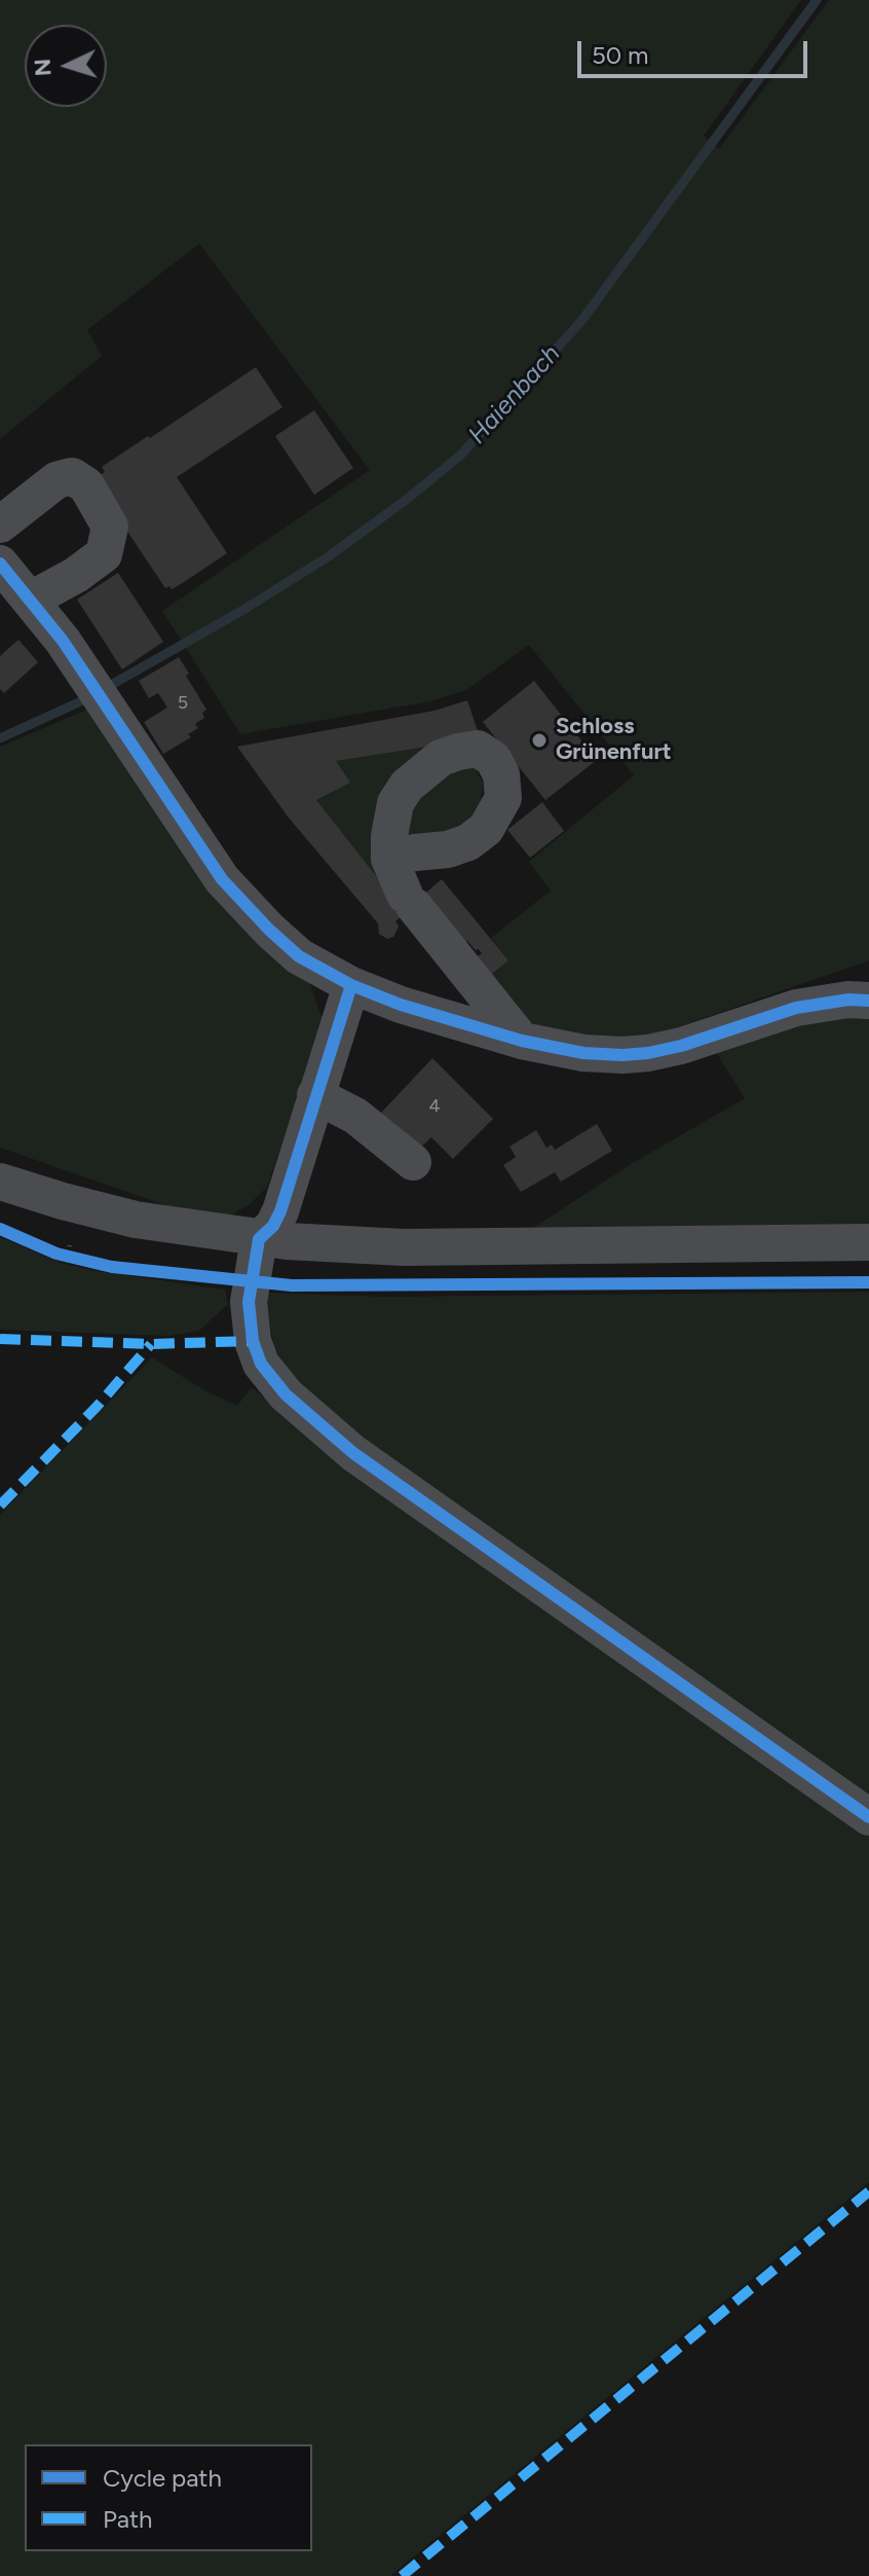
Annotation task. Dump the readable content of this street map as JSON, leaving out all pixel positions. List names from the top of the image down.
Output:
{
  "water": ["Haienbach"],
  "places": ["Schloss Grünenfurt"],
  "house_numbers": ["5", "4"],
  "legend": ["Cycle path", "Path"],
  "scale_bar": "50 m",
  "north": "left"
}
